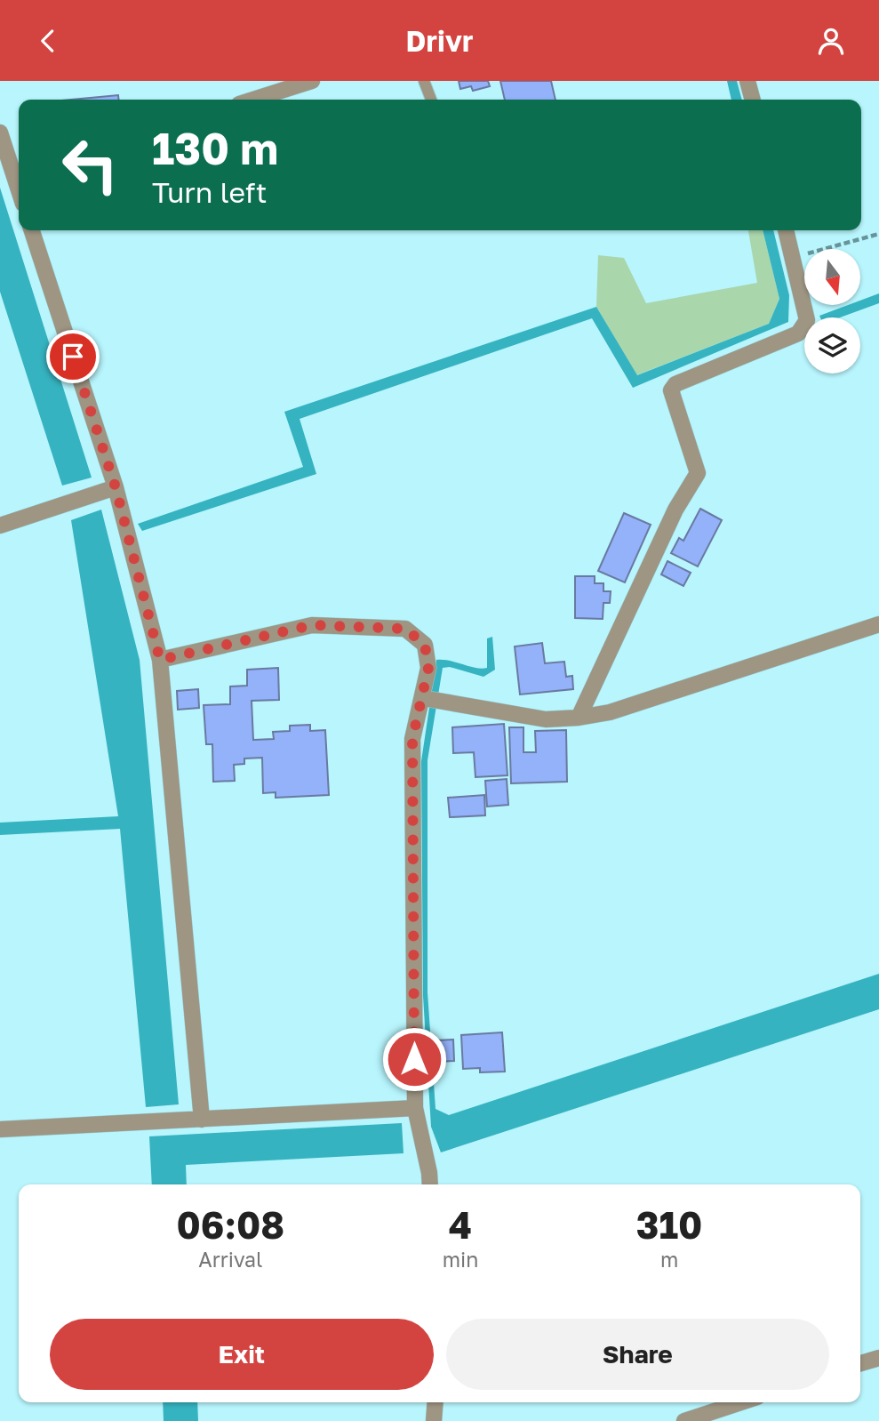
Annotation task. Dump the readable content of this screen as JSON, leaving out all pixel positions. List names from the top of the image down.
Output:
{
  "north": "bottom",
  "page": {
    "header": "Drivr",
    "turn": ["130 m", "Turn left"],
    "eta": [
      "06:08",
      "Arrival",
      "4",
      "min",
      "310",
      "m"
    ],
    "buttons": ["Exit", "Share"]
  }
}
